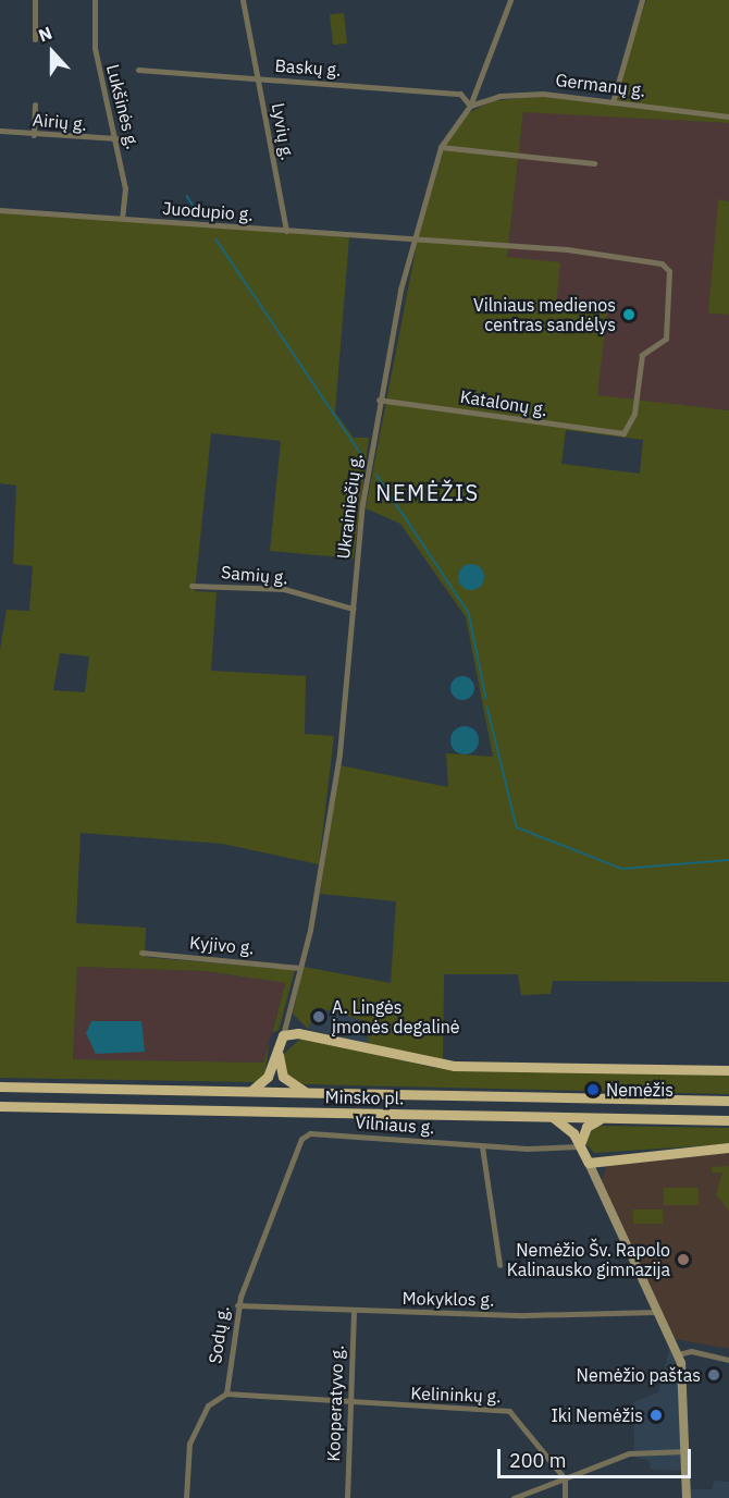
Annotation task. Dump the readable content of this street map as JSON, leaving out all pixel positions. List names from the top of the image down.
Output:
{
  "streets": {
    "highway": ["Minsko pl."],
    "street": [
      "Baskų g.",
      "Germanų g.",
      "Lukšinės g.",
      "Airių g.",
      "Lyvių g.",
      "Juodupio g.",
      "Katalonų g.",
      "Ukrainiečių g.",
      "Samių g.",
      "Kyjivo g.",
      "Vilniaus g.",
      "Mokyklos g.",
      "Sodų g.",
      "Kelininkų g.",
      "Kooperatyvo g."
    ]
  },
  "crossings": [
    ["Baskų g.", "Germanų g."],
    ["Baskų g.", "Lyvių g."],
    ["Baskų g.", "Ukrainiečių g."],
    ["Germanų g.", "Ukrainiečių g."],
    ["Lukšinės g.", "Airių g."],
    ["Lukšinės g.", "Juodupio g."],
    ["Lyvių g.", "Juodupio g."],
    ["Juodupio g.", "Katalonų g."],
    ["Juodupio g.", "Ukrainiečių g."],
    ["Katalonų g.", "Ukrainiečių g."],
    ["Ukrainiečių g.", "Samių g."],
    ["Ukrainiečių g.", "Kyjivo g."],
    ["Vilniaus g.", "Sodų g."],
    ["Mokyklos g.", "Sodų g."],
    ["Mokyklos g.", "Kooperatyvo g."],
    ["Sodų g.", "Kelininkų g."],
    ["Kelininkų g.", "Kooperatyvo g."]
  ],
  "districts": ["NEMĖŽIS"],
  "places": [
    "Vilniaus medienos centras sandėlys",
    "A. Lingės įmonės degalinė",
    "Nemėžis",
    "Nemėžio Šv. Rapolo Kalinausko gimnazija",
    "Nemėžio paštas",
    "Iki Nemėžis"
  ],
  "scale_bar": "200 m",
  "north": "top"
}
